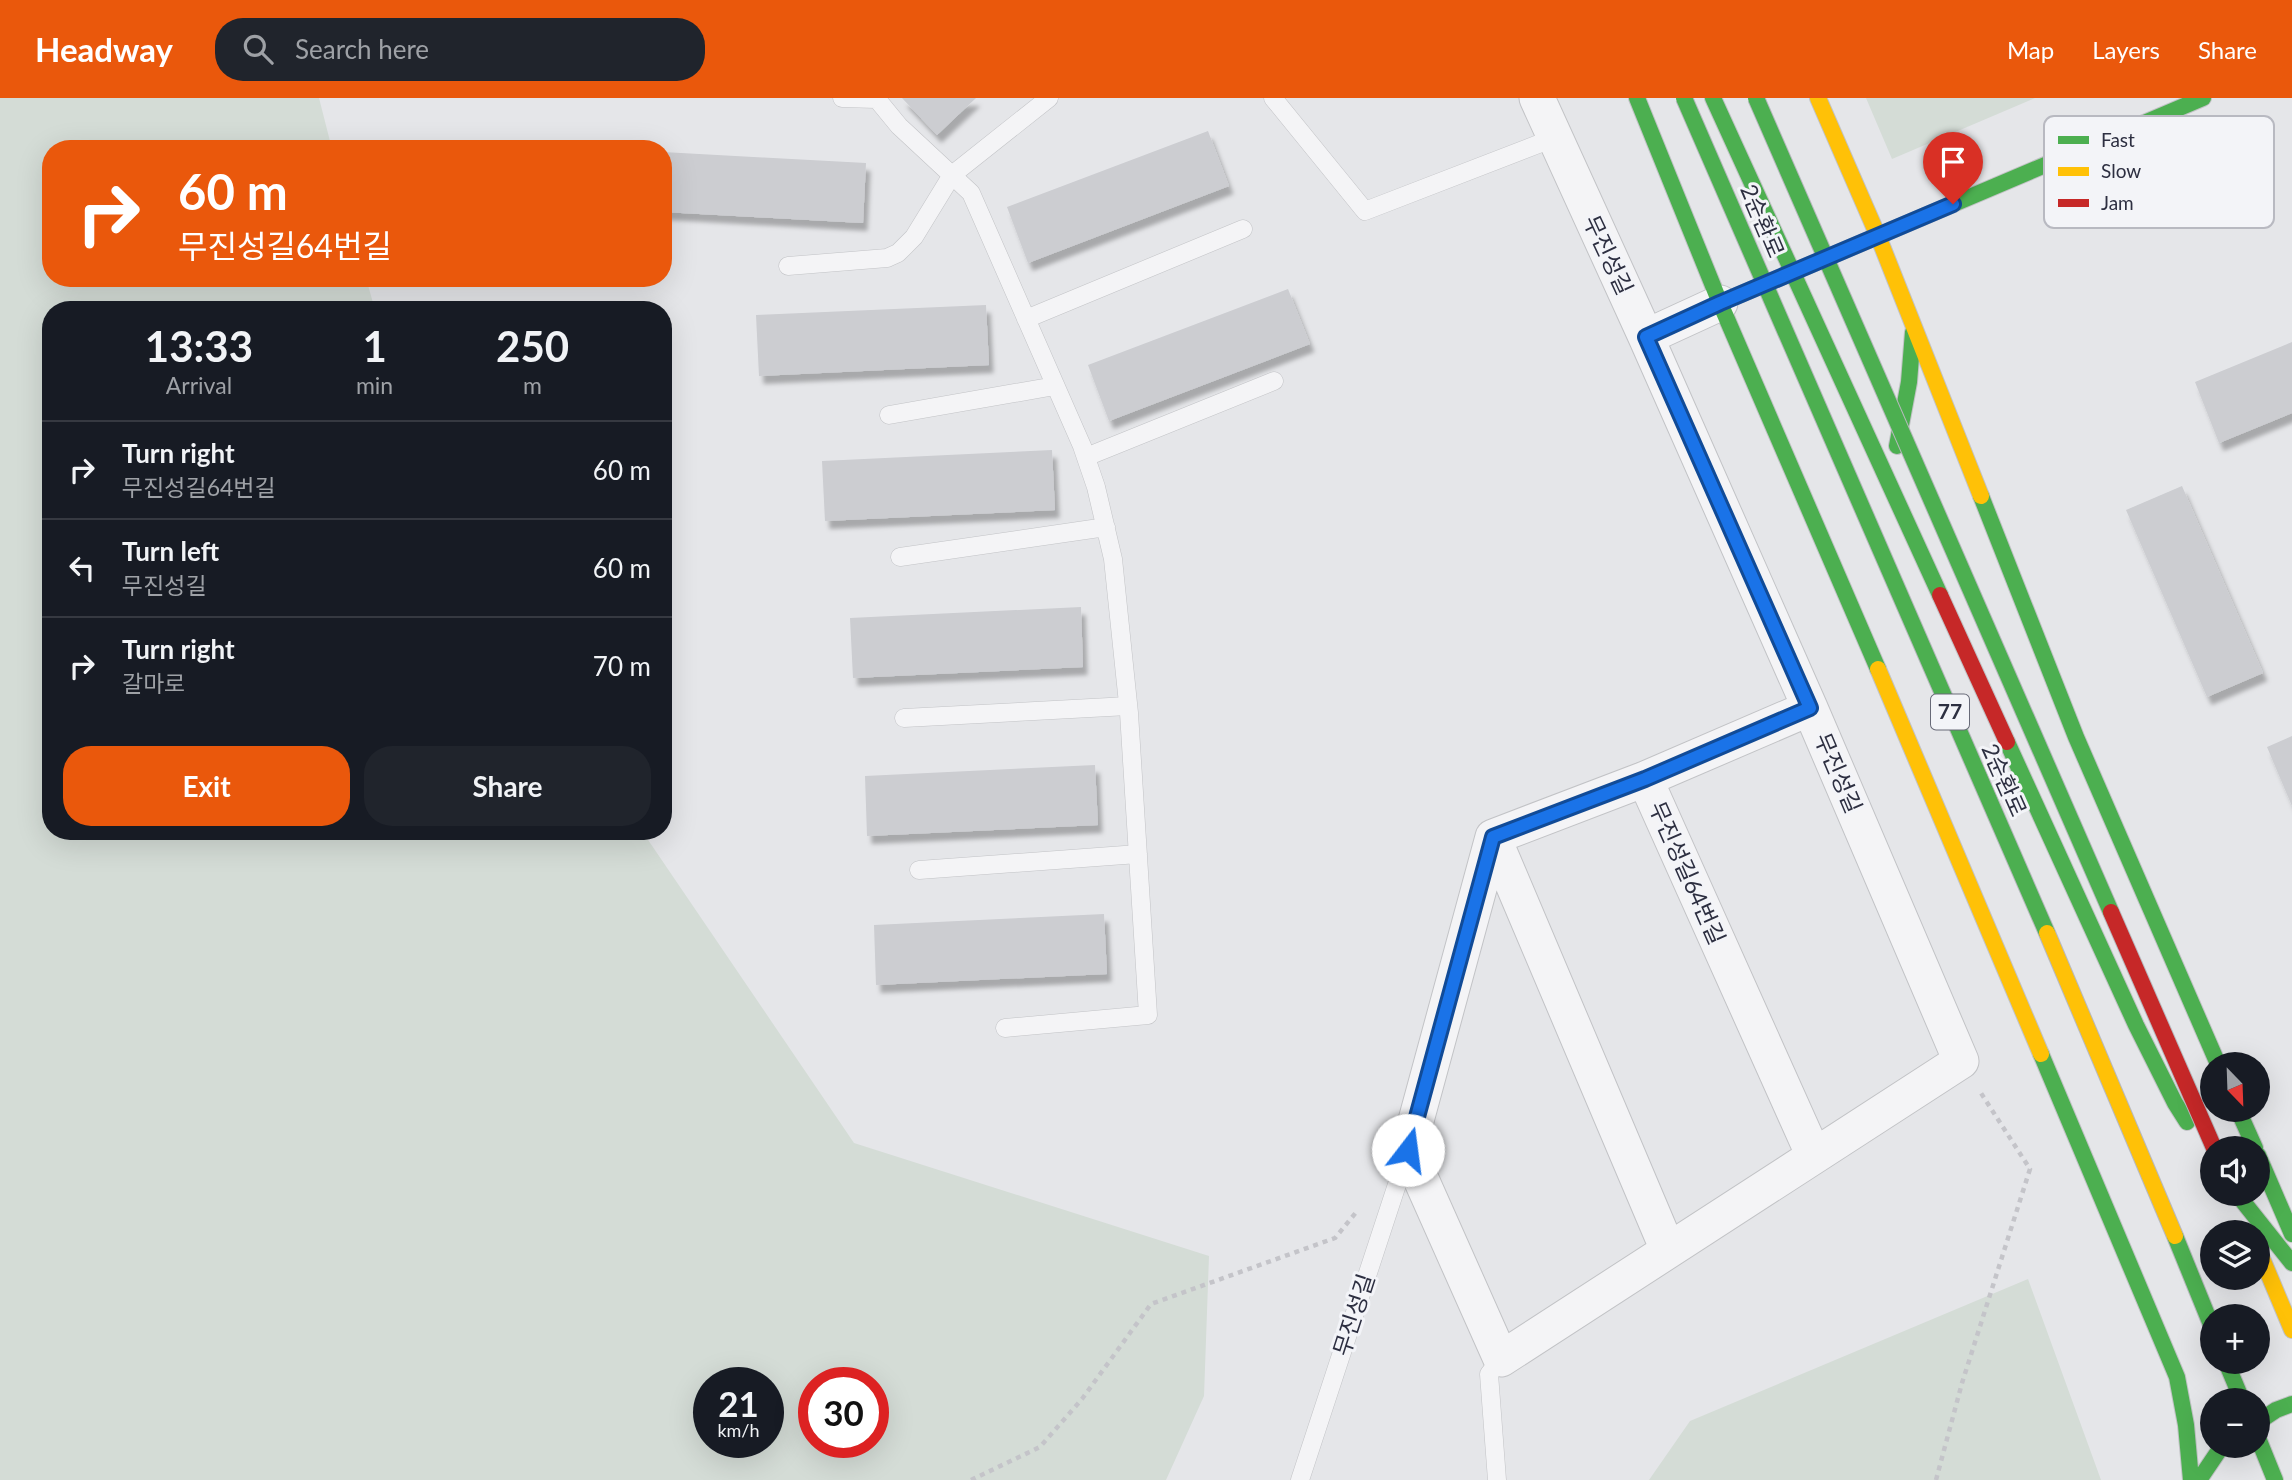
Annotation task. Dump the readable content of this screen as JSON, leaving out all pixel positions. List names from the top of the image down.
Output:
{
  "streets": {
    "main road": ["2순환로", "77"],
    "street": ["무진성길", "무진성길64번길"]
  },
  "crossings": [
    ["무진성길", "무진성길64번길"]
  ],
  "legend": ["Fast", "Slow", "Jam"],
  "north": "bottom right",
  "page": {
    "header": "Headway",
    "search": "Search here",
    "nav": ["Map", "Layers", "Share"],
    "turn": ["60 m", "무진성길64번길"],
    "eta": [
      "13:33",
      "Arrival",
      "1",
      "min",
      "250",
      "m"
    ],
    "list": [
      {
        "name": "Turn right",
        "note": "무진성길64번길",
        "value": "60 m"
      },
      {
        "name": "Turn left",
        "note": "무진성길",
        "value": "60 m"
      },
      {
        "name": "Turn right",
        "note": "갈마로",
        "value": "70 m"
      }
    ],
    "buttons": ["Exit", "Share"],
    "map_buttons": ["+", "−"],
    "speed": "21 km/h",
    "limit": "30"
  }
}
